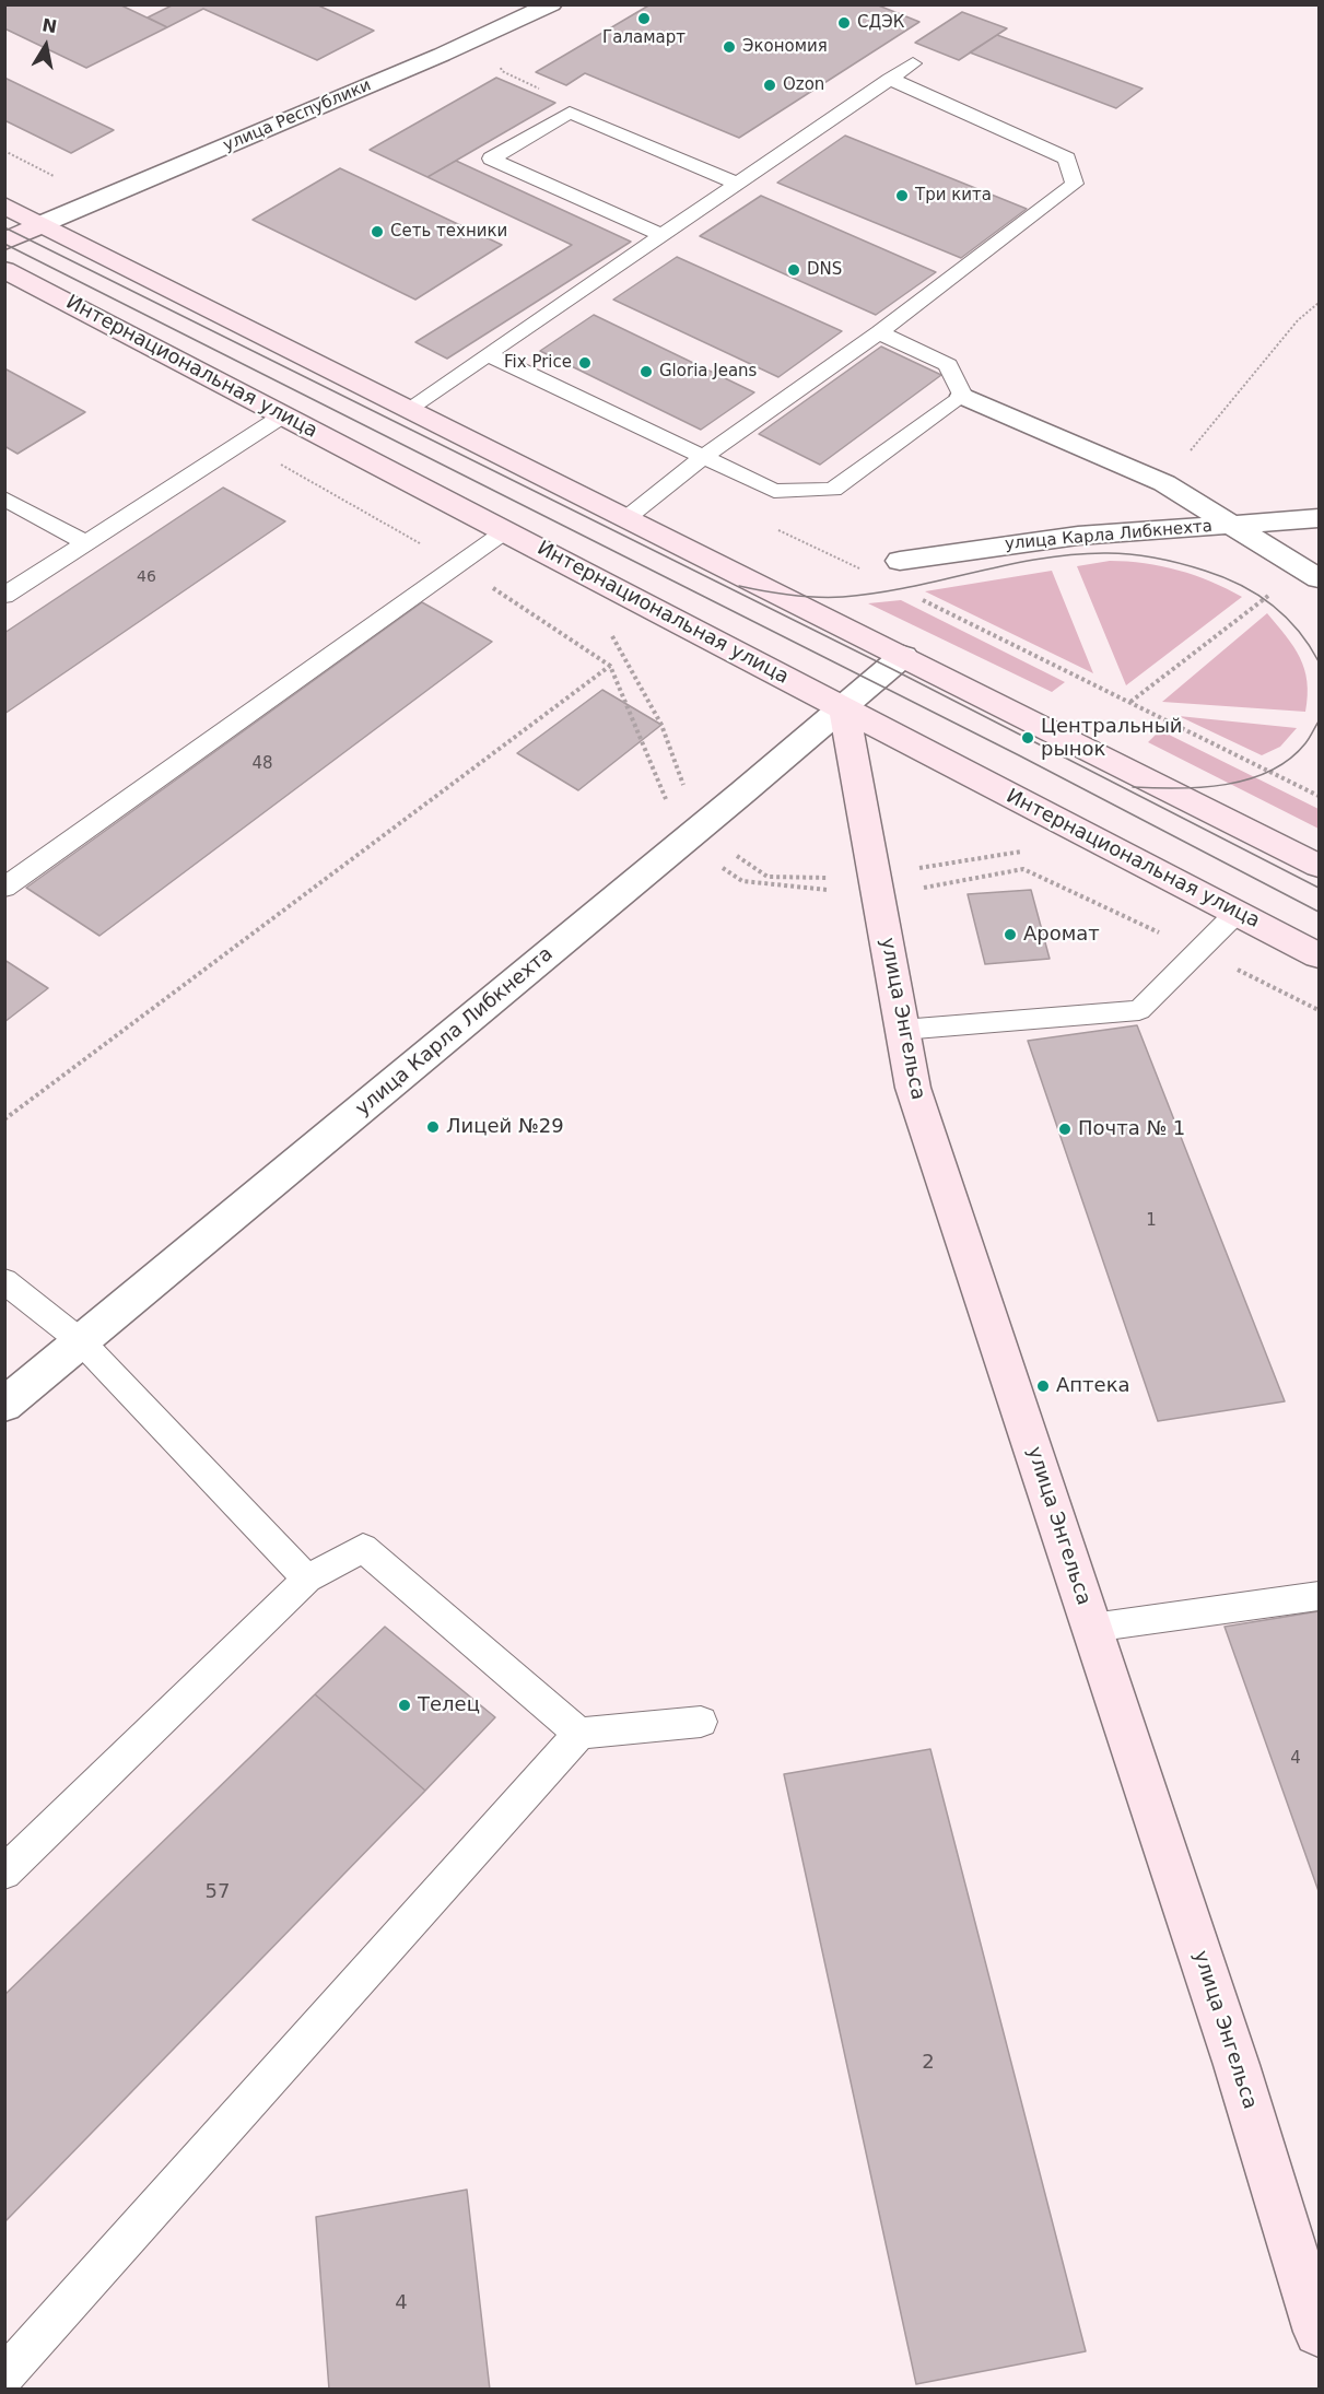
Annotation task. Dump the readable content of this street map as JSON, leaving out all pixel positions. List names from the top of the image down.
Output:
{
  "streets": {
    "main road": ["Интернациональная улица", "улица Энгельса"],
    "street": ["улица Республики", "улица Карла Либкнехта"]
  },
  "crossings": [
    ["Интернациональная улица", "улица Карла Либкнехта"],
    ["Интернациональная улица", "улица Энгельса"],
    ["улица Карла Либкнехта", "улица Энгельса"]
  ],
  "places": [
    "Галамарт",
    "СДЭК",
    "Экономия",
    "Ozon",
    "Три кита",
    "Сеть техники",
    "DNS",
    "Fix Price",
    "Gloria Jeans",
    "Центральный рынок",
    "Аромат",
    "Лицей №29",
    "Почта № 1",
    "Аптека",
    "Телец"
  ],
  "house_numbers": [
    "46",
    "48",
    "1",
    "4",
    "57",
    "2",
    "4"
  ],
  "north": "top"
}
